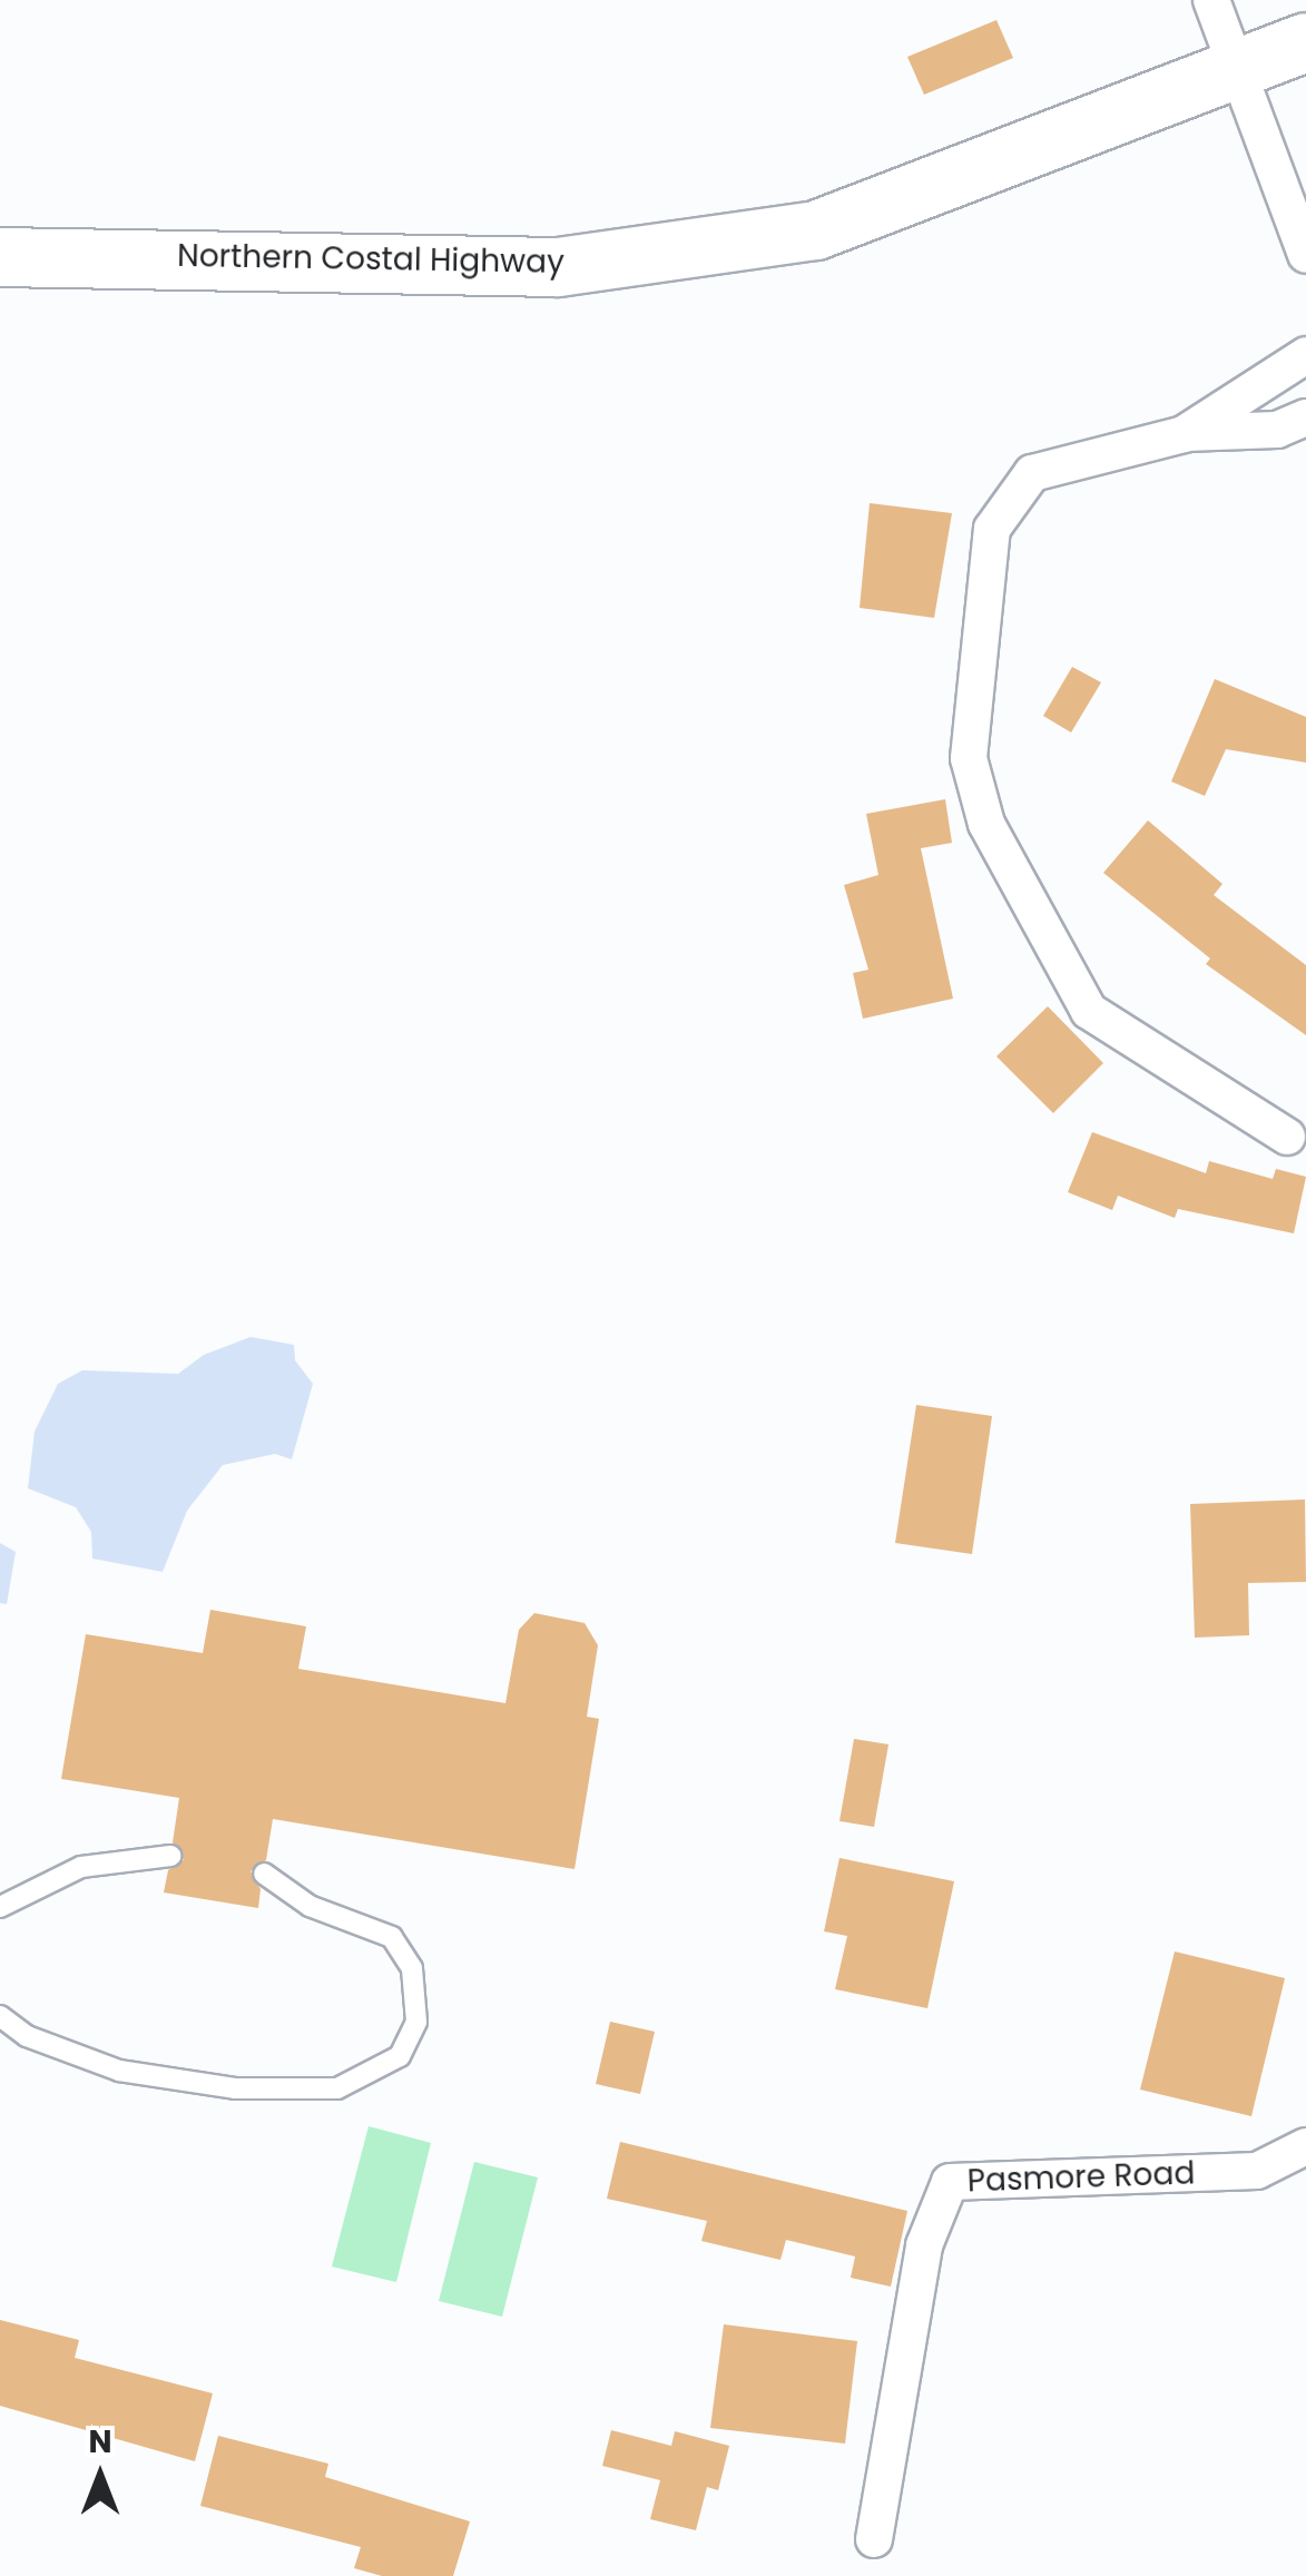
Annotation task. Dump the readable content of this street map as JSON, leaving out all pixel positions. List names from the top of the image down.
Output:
{
  "streets": {
    "main road": ["Northern Costal Highway"],
    "street": ["Pasmore Road"]
  },
  "north": "top"
}
